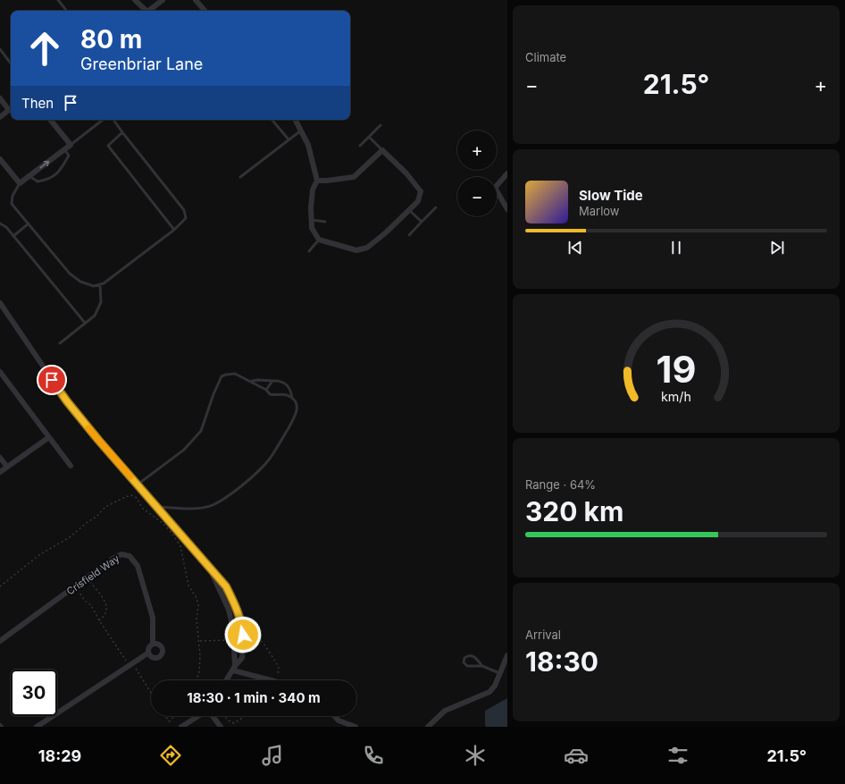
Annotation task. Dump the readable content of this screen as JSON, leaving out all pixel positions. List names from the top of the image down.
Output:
{
  "streets": {
    "street": ["Crisfield Way"]
  },
  "page": {
    "tile": [
      "Climate",
      ["Range · 64%", "320 km"],
      ["Arrival", "18:30"]
    ],
    "turn": ["80 m", "Greenbriar Lane"],
    "heat": ["−", "21.5°", "+"],
    "then": "Then",
    "map_buttons": ["+", "−"],
    "song": ["Slow Tide", "Marlow"],
    "limit": "30",
    "trip": "18:30 · 1 min · 340 m",
    "tabs": ["18:29", "21.5°"],
    "gauge": ["19", "km/h"]
  }
}
